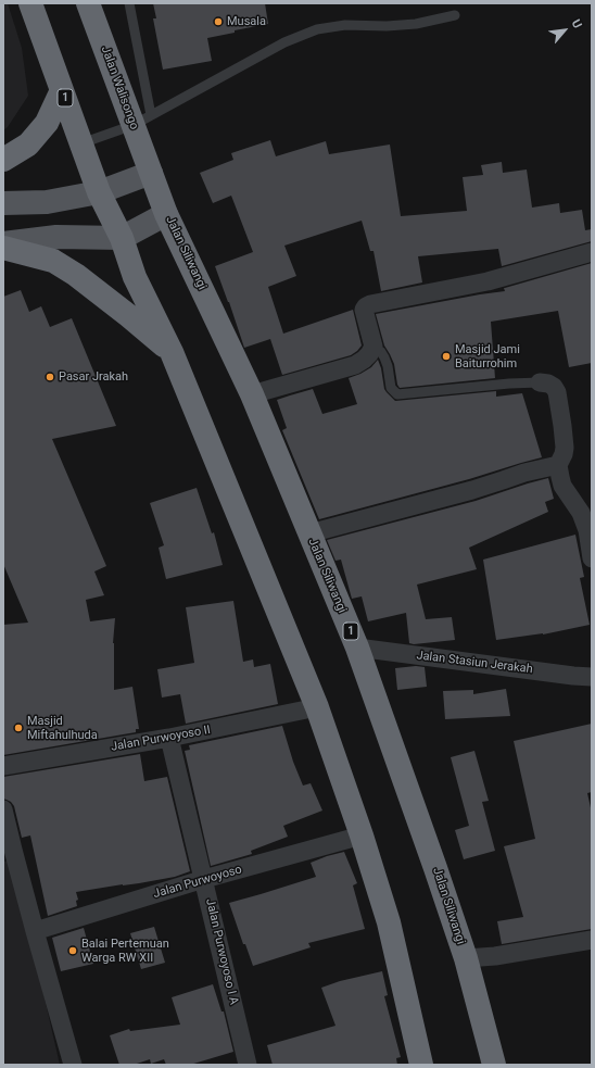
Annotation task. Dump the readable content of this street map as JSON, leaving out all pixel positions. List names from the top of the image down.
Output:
{
  "streets": {
    "highway": ["Jalan Walisongo", "1", "Jalan Siliwangi"],
    "street": [
      "Jalan Stasiun Jerakah",
      "Jalan Purwoyoso II",
      "Jalan Purwoyoso",
      "Jalan Purwoyoso I A"
    ]
  },
  "crossings": [
    ["Jalan Walisongo", "Jalan Siliwangi"],
    ["1", "Jalan Purwoyoso II"],
    ["1", "Jalan Purwoyoso"],
    ["Jalan Siliwangi", "Jalan Stasiun Jerakah"],
    ["Jalan Purwoyoso II", "Jalan Purwoyoso I A"],
    ["Jalan Purwoyoso", "Jalan Purwoyoso I A"]
  ],
  "places": [
    "Musala",
    "Masjid Jami Baiturrohim",
    "Pasar Jrakah",
    "Masjid Miftahulhuda",
    "Balai Pertemuan Warga RW XII"
  ],
  "north": "top right"
}
